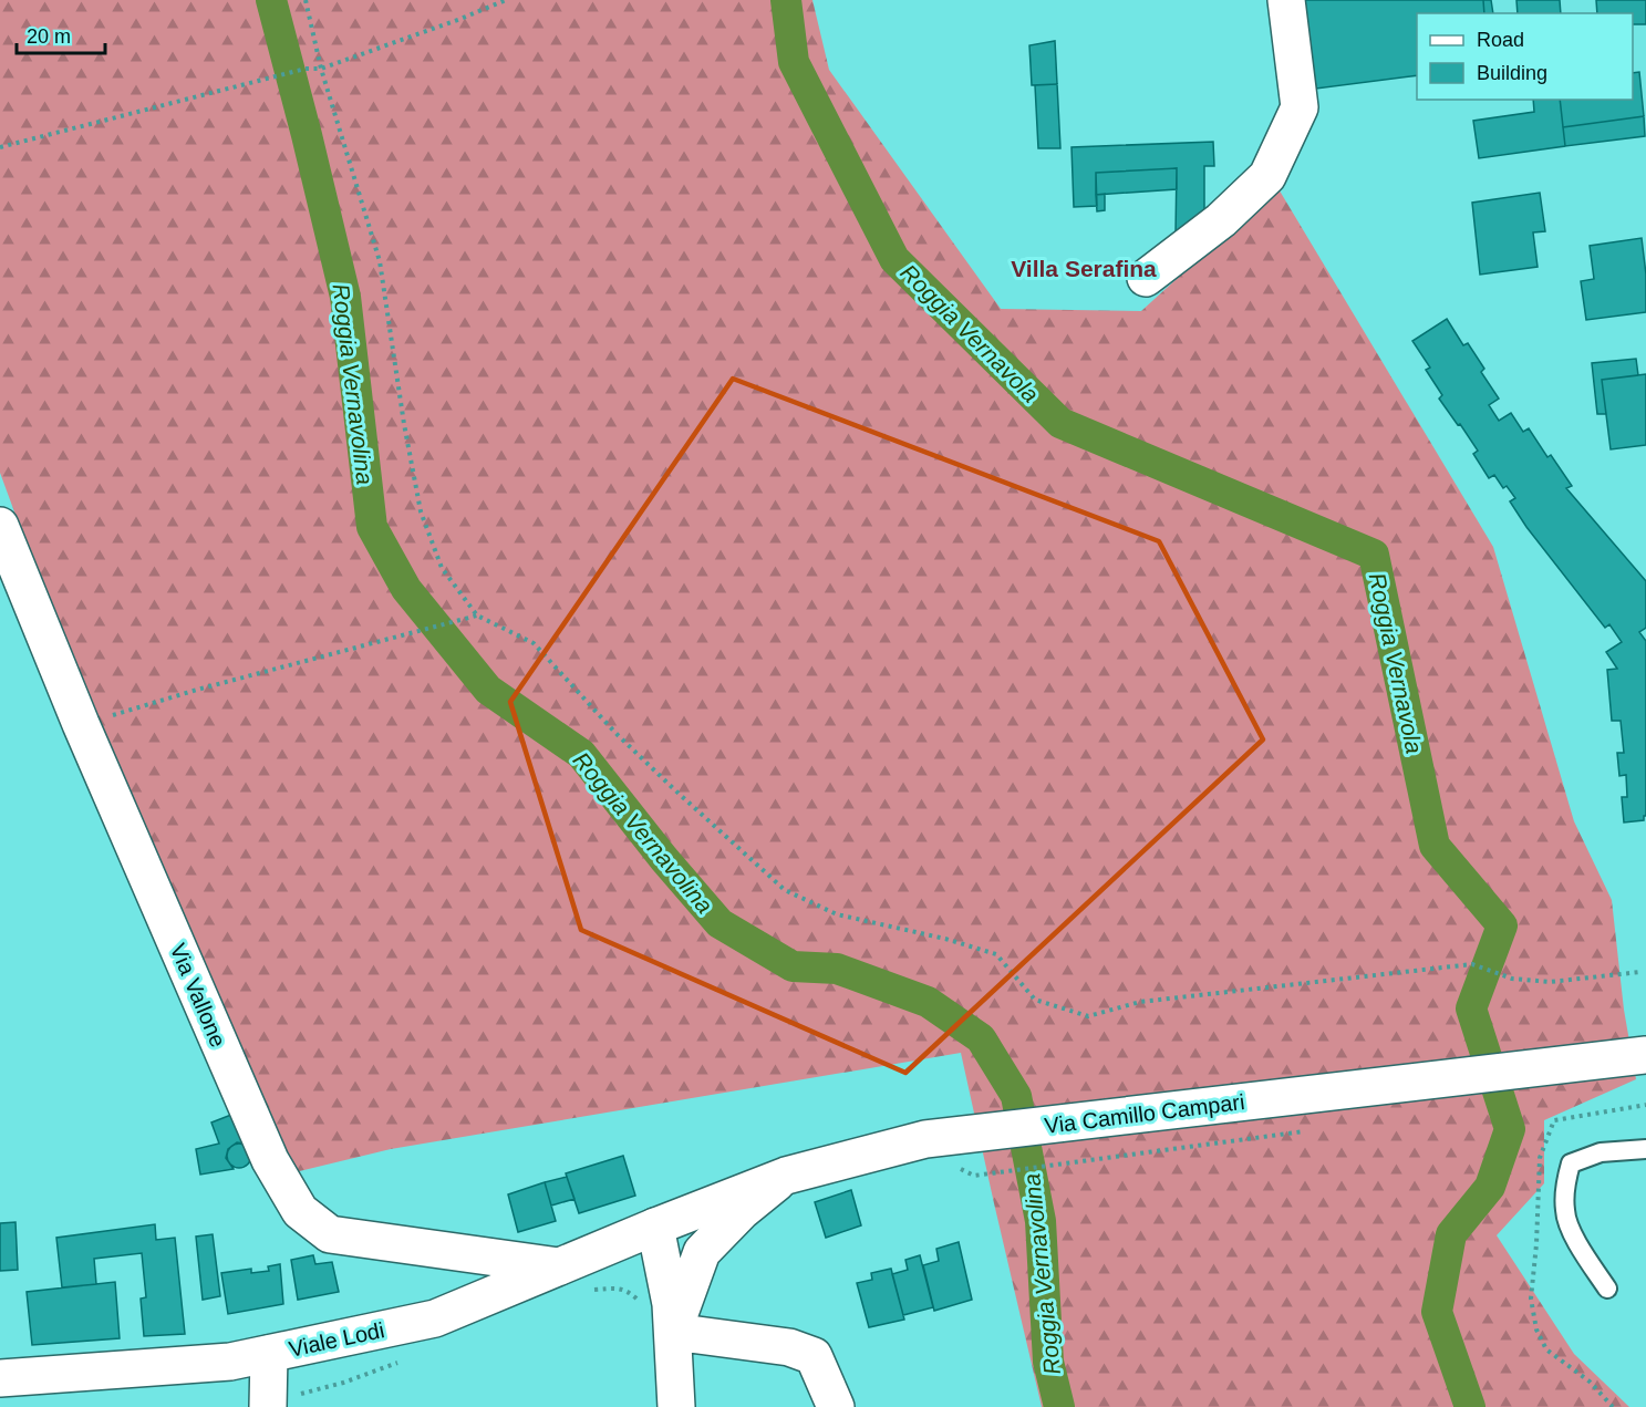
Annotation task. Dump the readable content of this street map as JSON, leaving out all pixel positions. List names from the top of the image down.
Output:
{
  "streets": {
    "street": ["Via Vallone", "Via Camillo Campari", "Viale Lodi"]
  },
  "crossings": [
    ["Via Vallone", "Viale Lodi"],
    ["Via Camillo Campari", "Viale Lodi"]
  ],
  "districts": ["Villa Serafina"],
  "water": ["Roggia Vernavola", "Roggia Vernavolina"],
  "legend": ["Road", "Building"],
  "scale_bar": "20 m"
}
